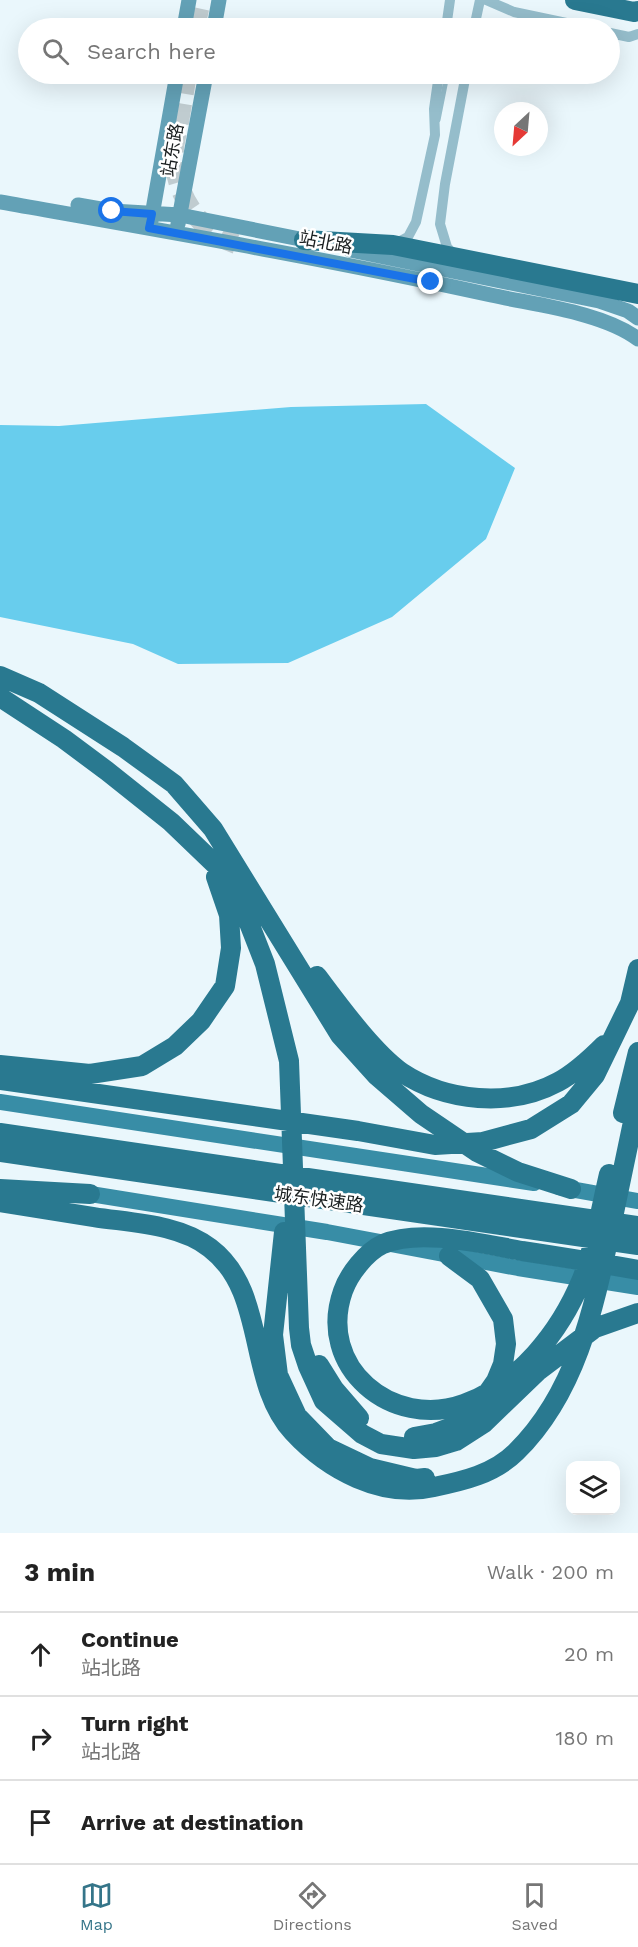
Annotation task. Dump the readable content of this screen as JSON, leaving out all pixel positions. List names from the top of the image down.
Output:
{
  "streets": {
    "highway": ["城东快速路"],
    "street": ["站东路", "站北路"]
  },
  "crossings": [
    ["站东路", "站北路"]
  ],
  "north": "bottom left",
  "page": {
    "search": "Search here",
    "heading": ["3 min", "Walk · 200 m"],
    "list": [
      ["Continue", "站北路", "20 m"],
      ["Turn right", "站北路", "180 m"],
      "Arrive at destination"
    ],
    "nav": ["Map", "Directions", "Saved"]
  }
}
